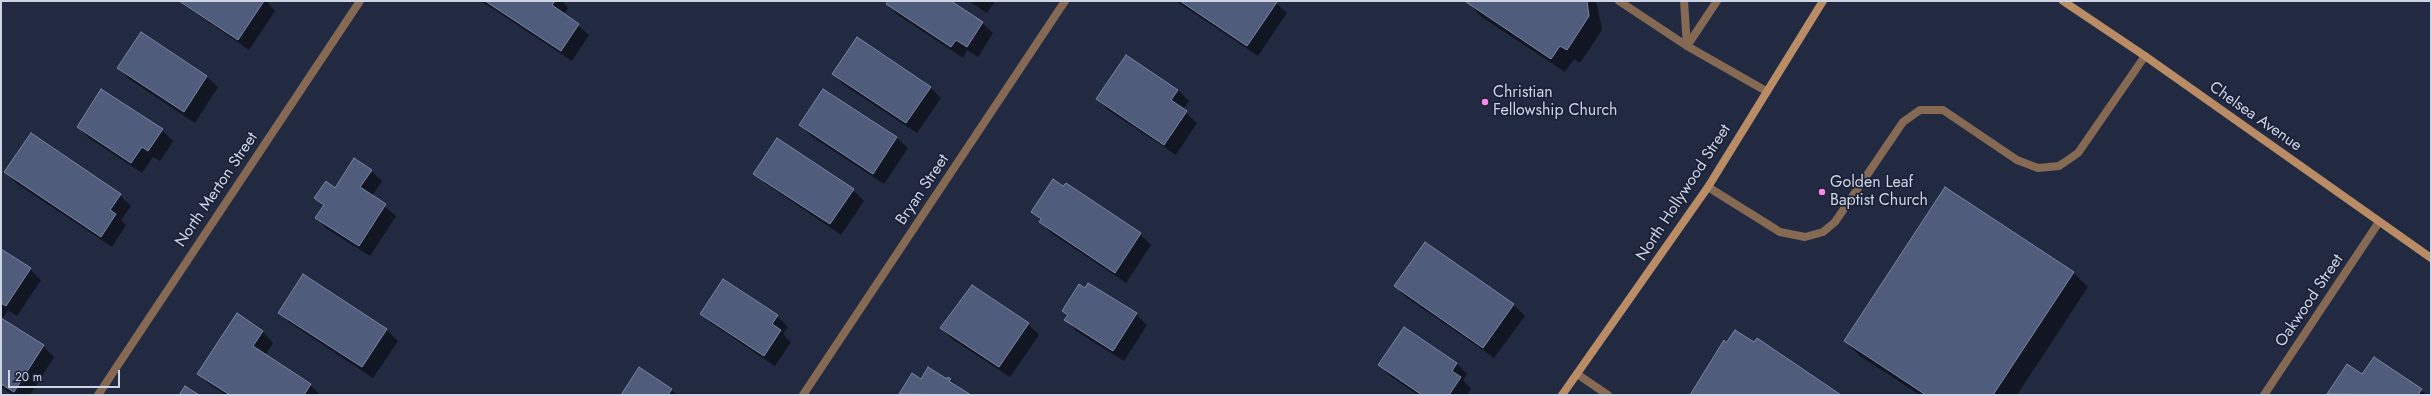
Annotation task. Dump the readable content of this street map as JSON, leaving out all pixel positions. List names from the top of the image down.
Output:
{
  "streets": {
    "main road": ["Chelsea Avenue", "North Hollywood Street"],
    "street": ["North Merton Street", "Bryan Street", "Oakwood Street"]
  },
  "crossings": [
    ["Chelsea Avenue", "Oakwood Street"]
  ],
  "places": ["Christian Fellowship Church", "Golden Leaf Baptist Church"],
  "scale_bar": "20 m"
}
